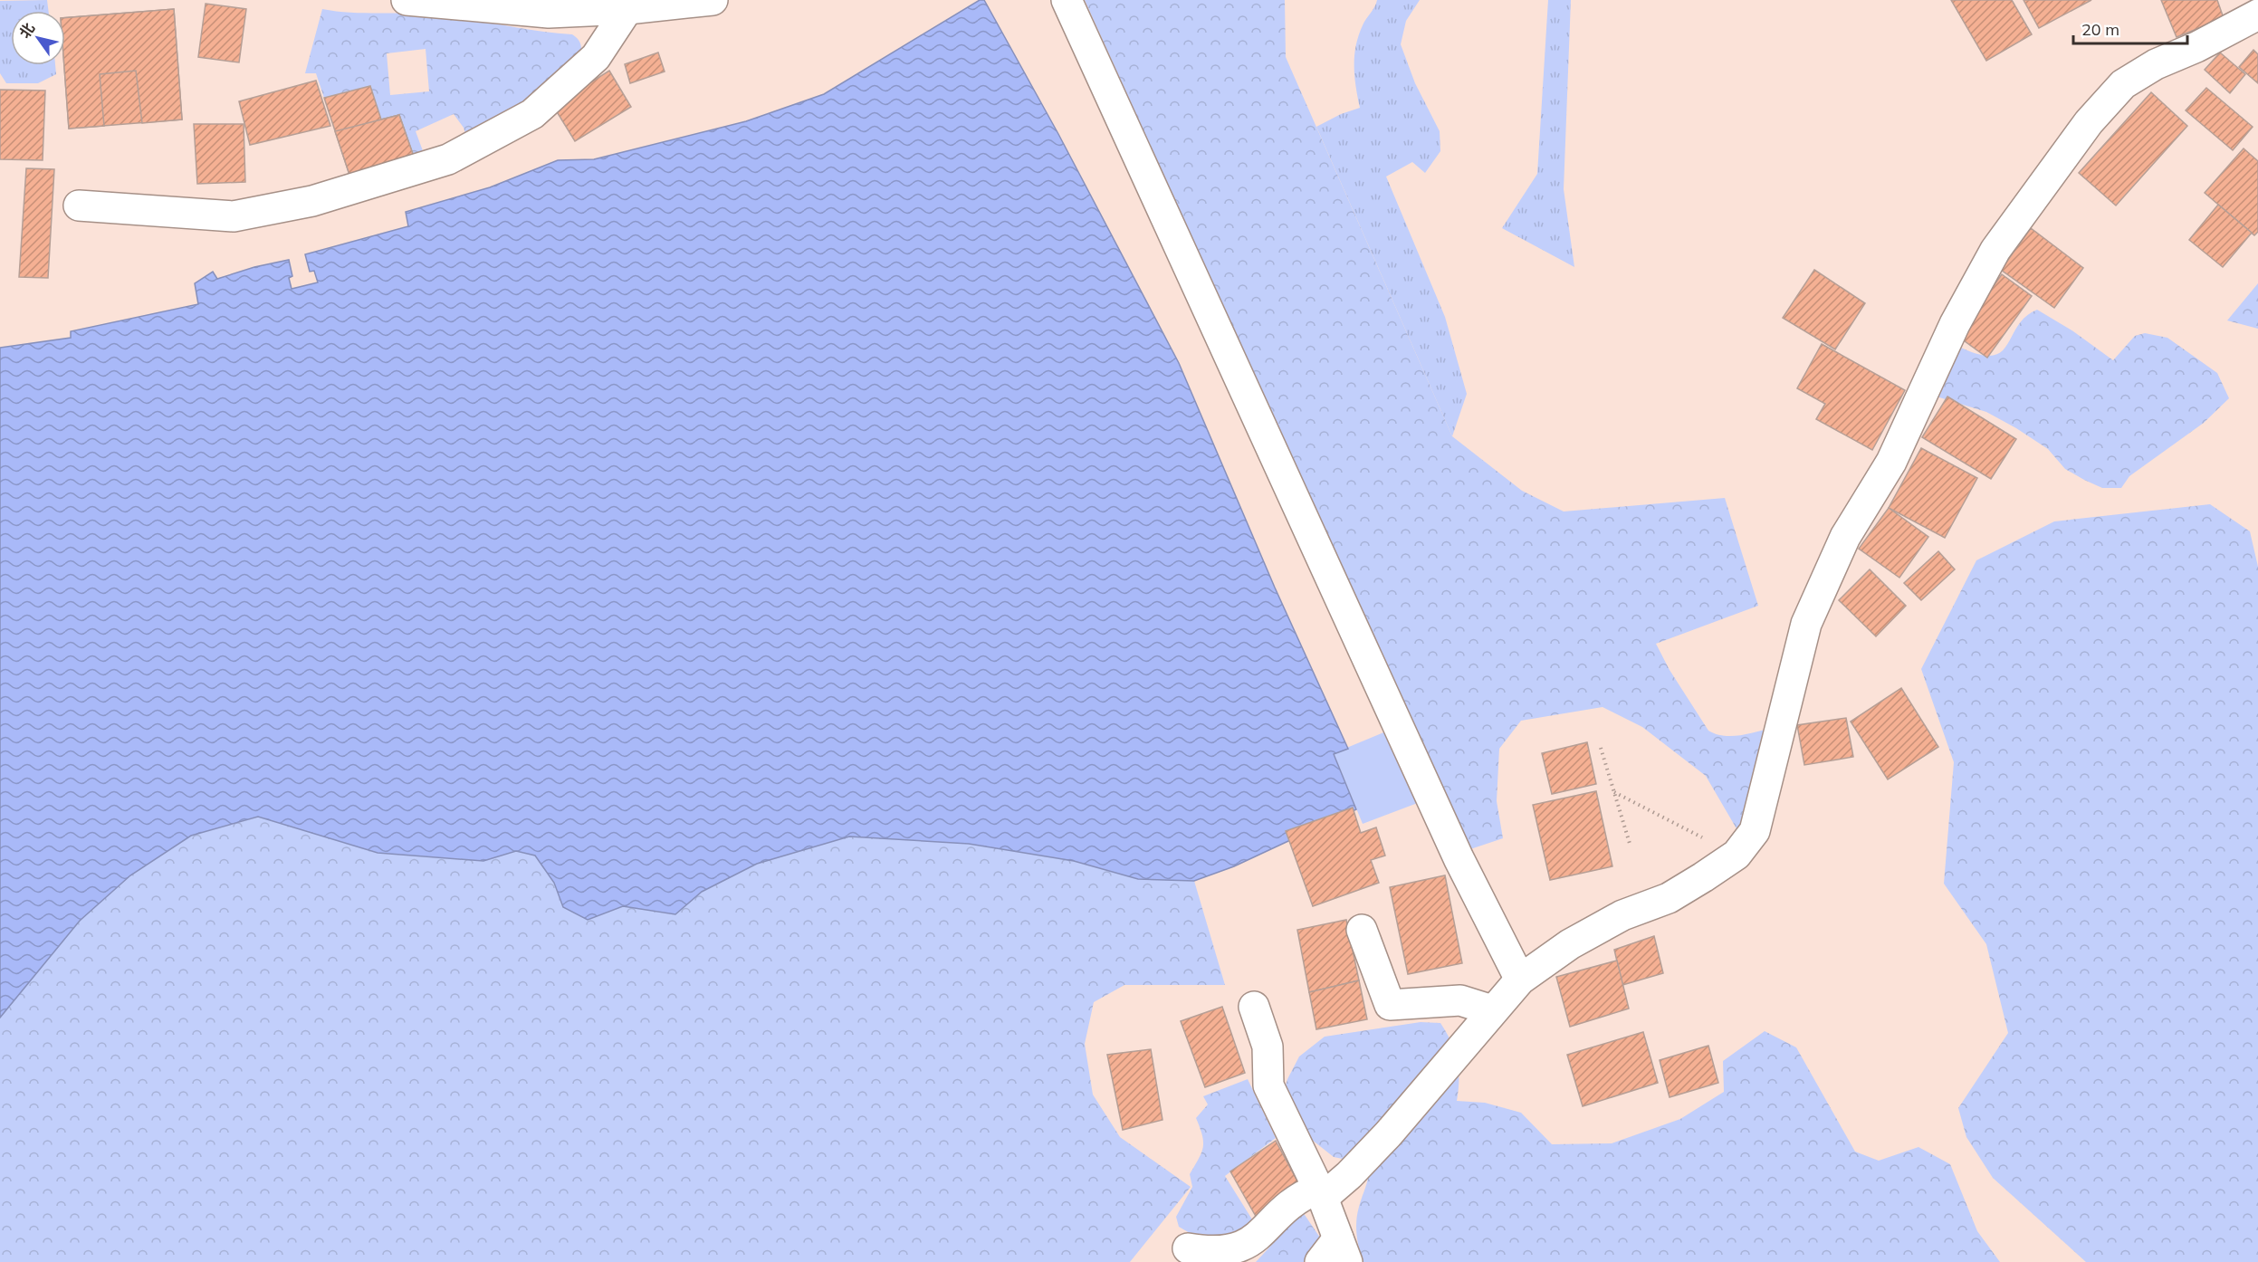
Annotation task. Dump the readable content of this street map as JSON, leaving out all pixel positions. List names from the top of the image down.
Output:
{
  "scale_bar": "20 m",
  "north": "top left"
}
